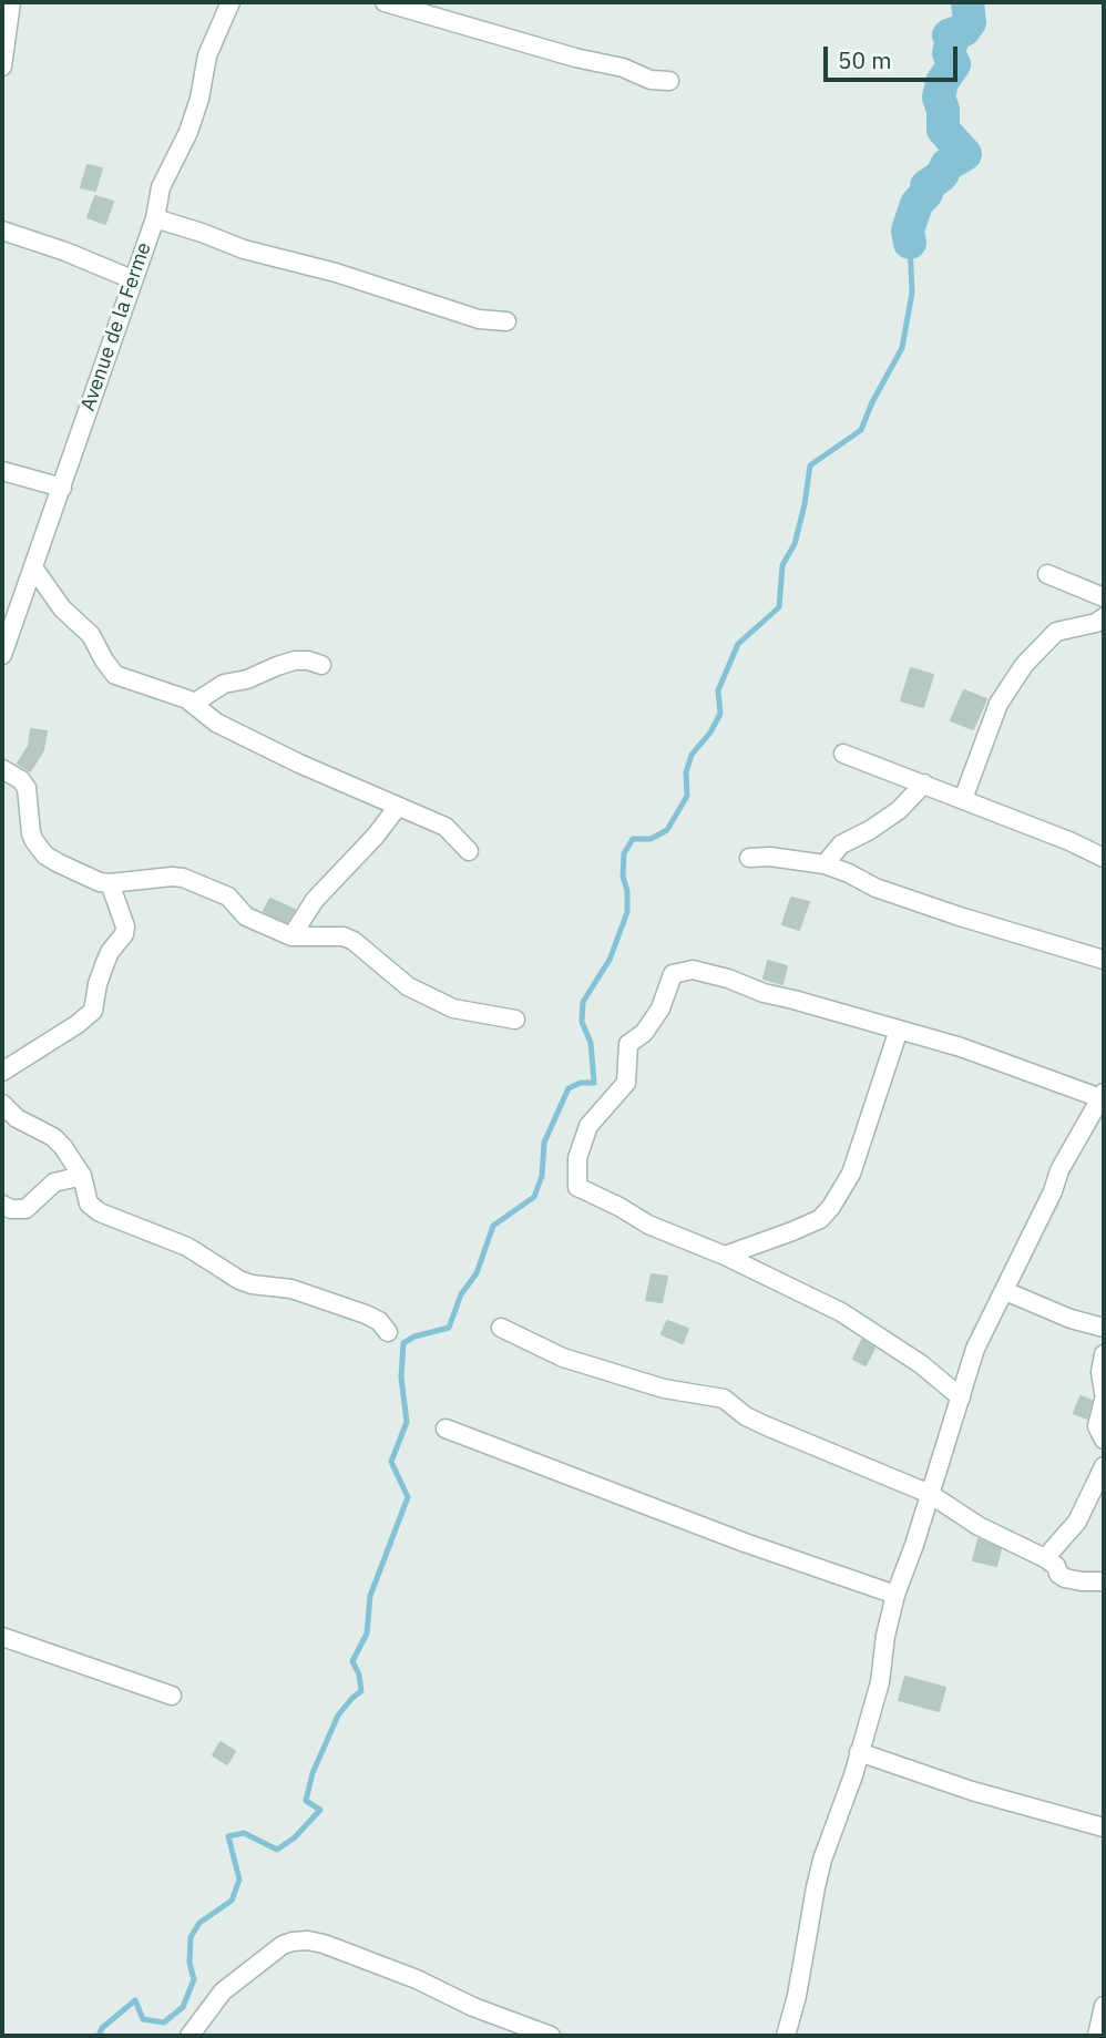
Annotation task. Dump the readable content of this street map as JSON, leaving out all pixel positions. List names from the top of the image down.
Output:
{
  "streets": {
    "street": ["Avenue de la Ferme"]
  },
  "scale_bar": "50 m"
}
